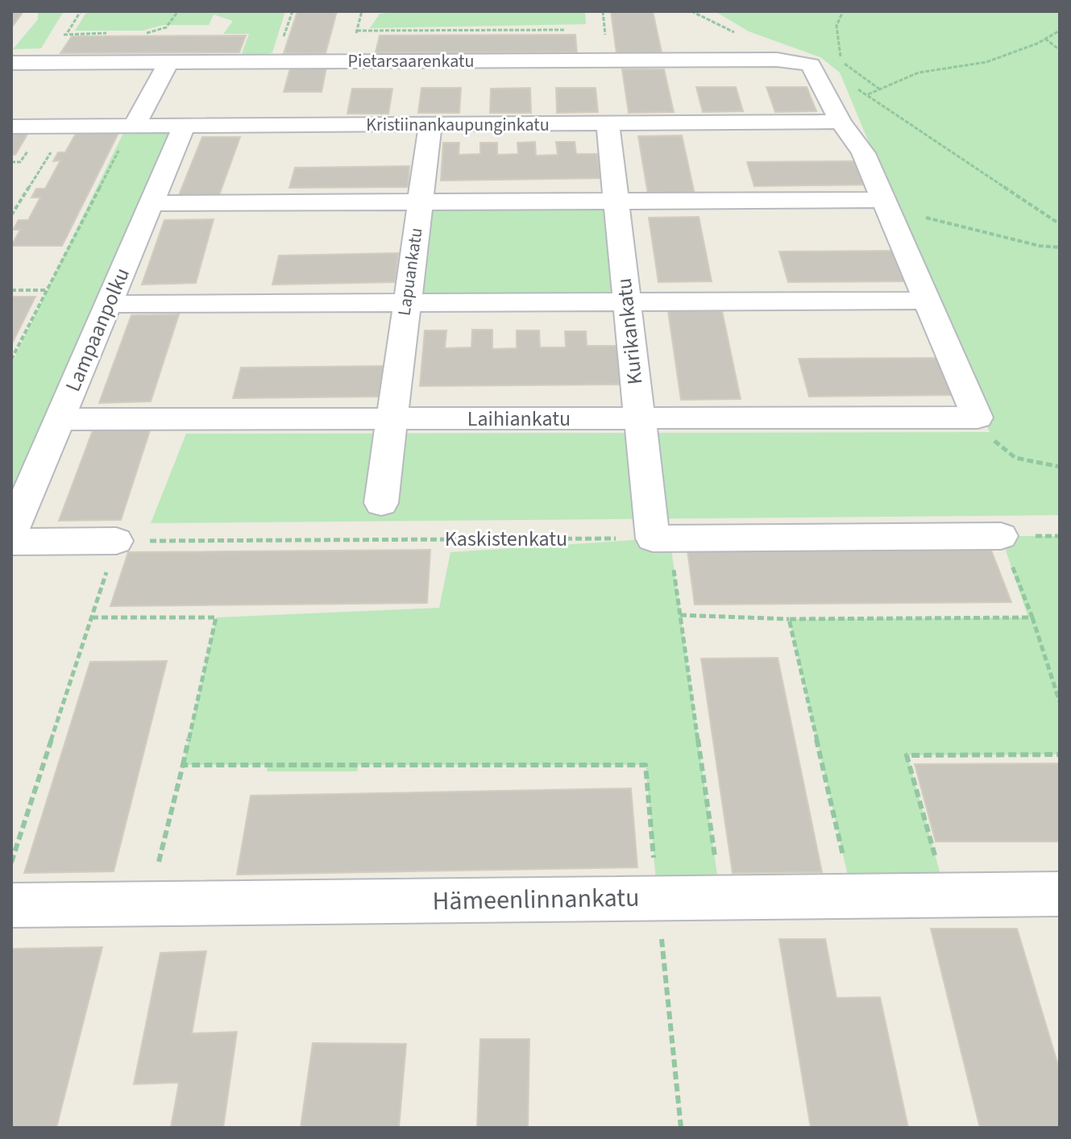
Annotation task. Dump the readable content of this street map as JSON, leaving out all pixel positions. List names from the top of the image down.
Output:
{
  "streets": {
    "street": [
      "Pietarsaarenkatu",
      "Kristiinankaupunginkatu",
      "Lapuankatu",
      "Lampaanpolku",
      "Kurikankatu",
      "Laihiankatu",
      "Hämeenlinnankatu"
    ],
    "path": ["Kaskistenkatu"]
  },
  "crossings": [
    ["Kristiinankaupunginkatu", "Lapuankatu"],
    ["Kristiinankaupunginkatu", "Lampaanpolku"],
    ["Kristiinankaupunginkatu", "Kurikankatu"],
    ["Lapuankatu", "Laihiankatu"],
    ["Lampaanpolku", "Laihiankatu"],
    ["Kurikankatu", "Laihiankatu"],
    ["Kurikankatu", "Kaskistenkatu"]
  ]
}
